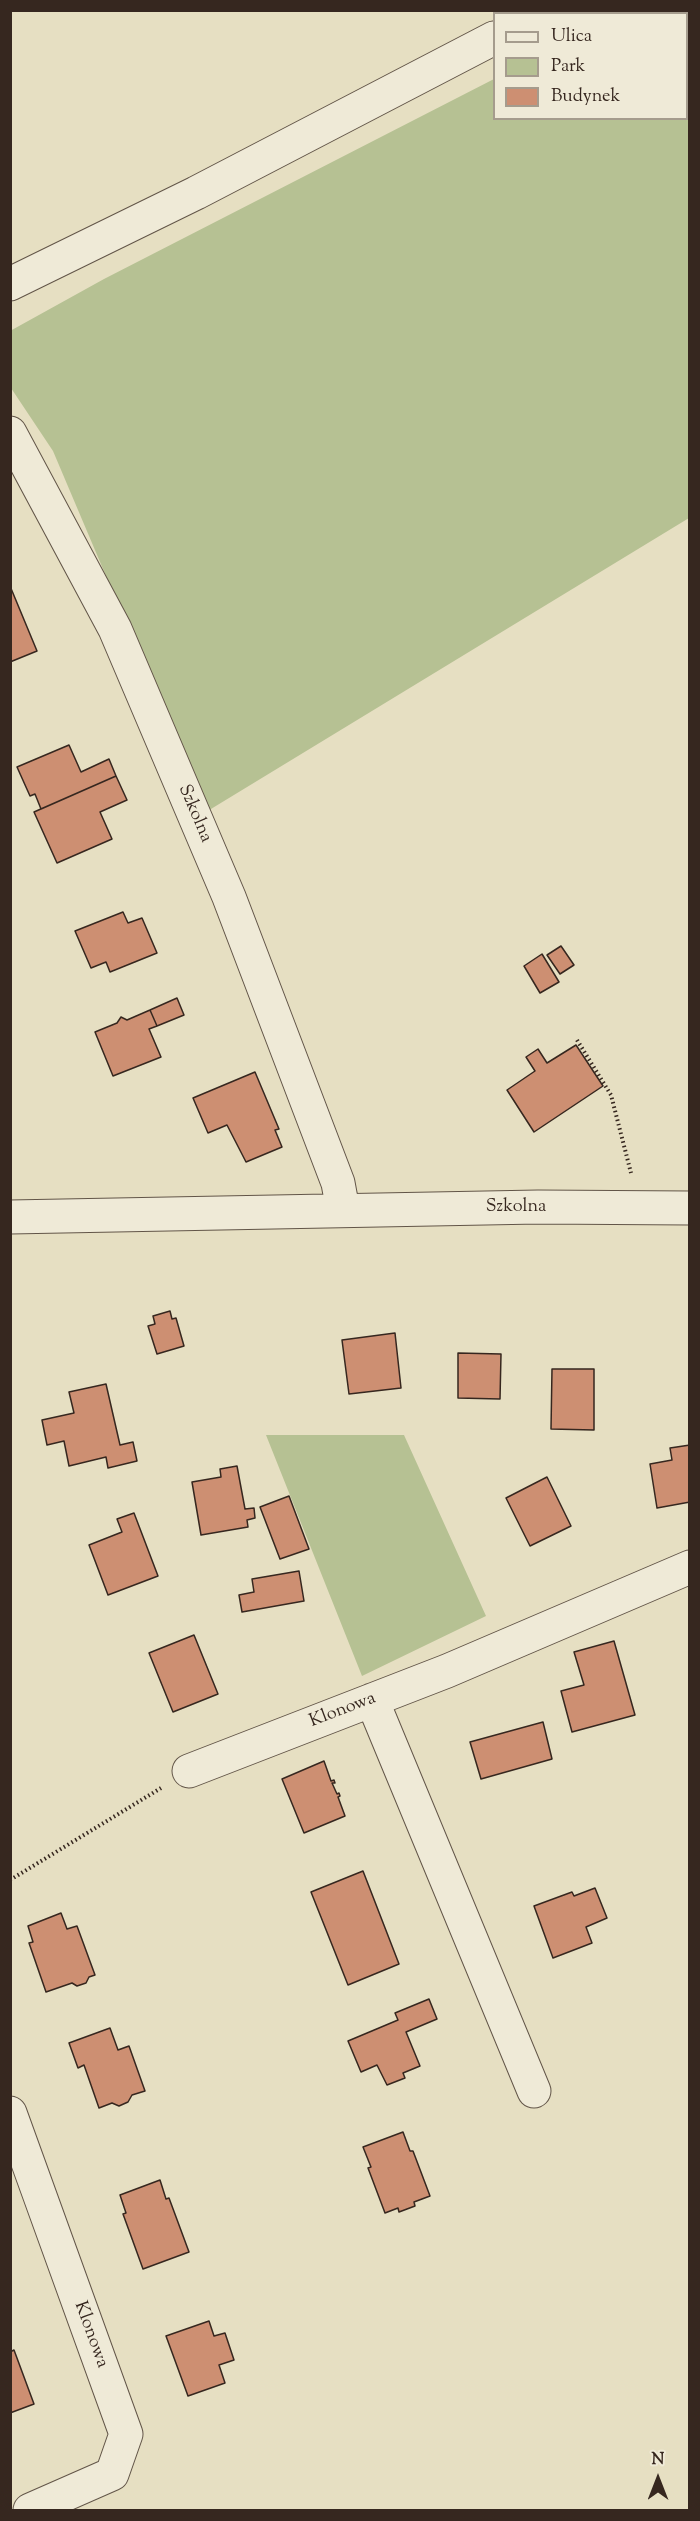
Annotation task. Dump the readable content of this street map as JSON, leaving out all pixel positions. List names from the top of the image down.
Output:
{
  "streets": {
    "street": ["Szkolna", "Klonowa"]
  },
  "legend": ["Ulica", "Park", "Budynek"],
  "north": "top"
}
